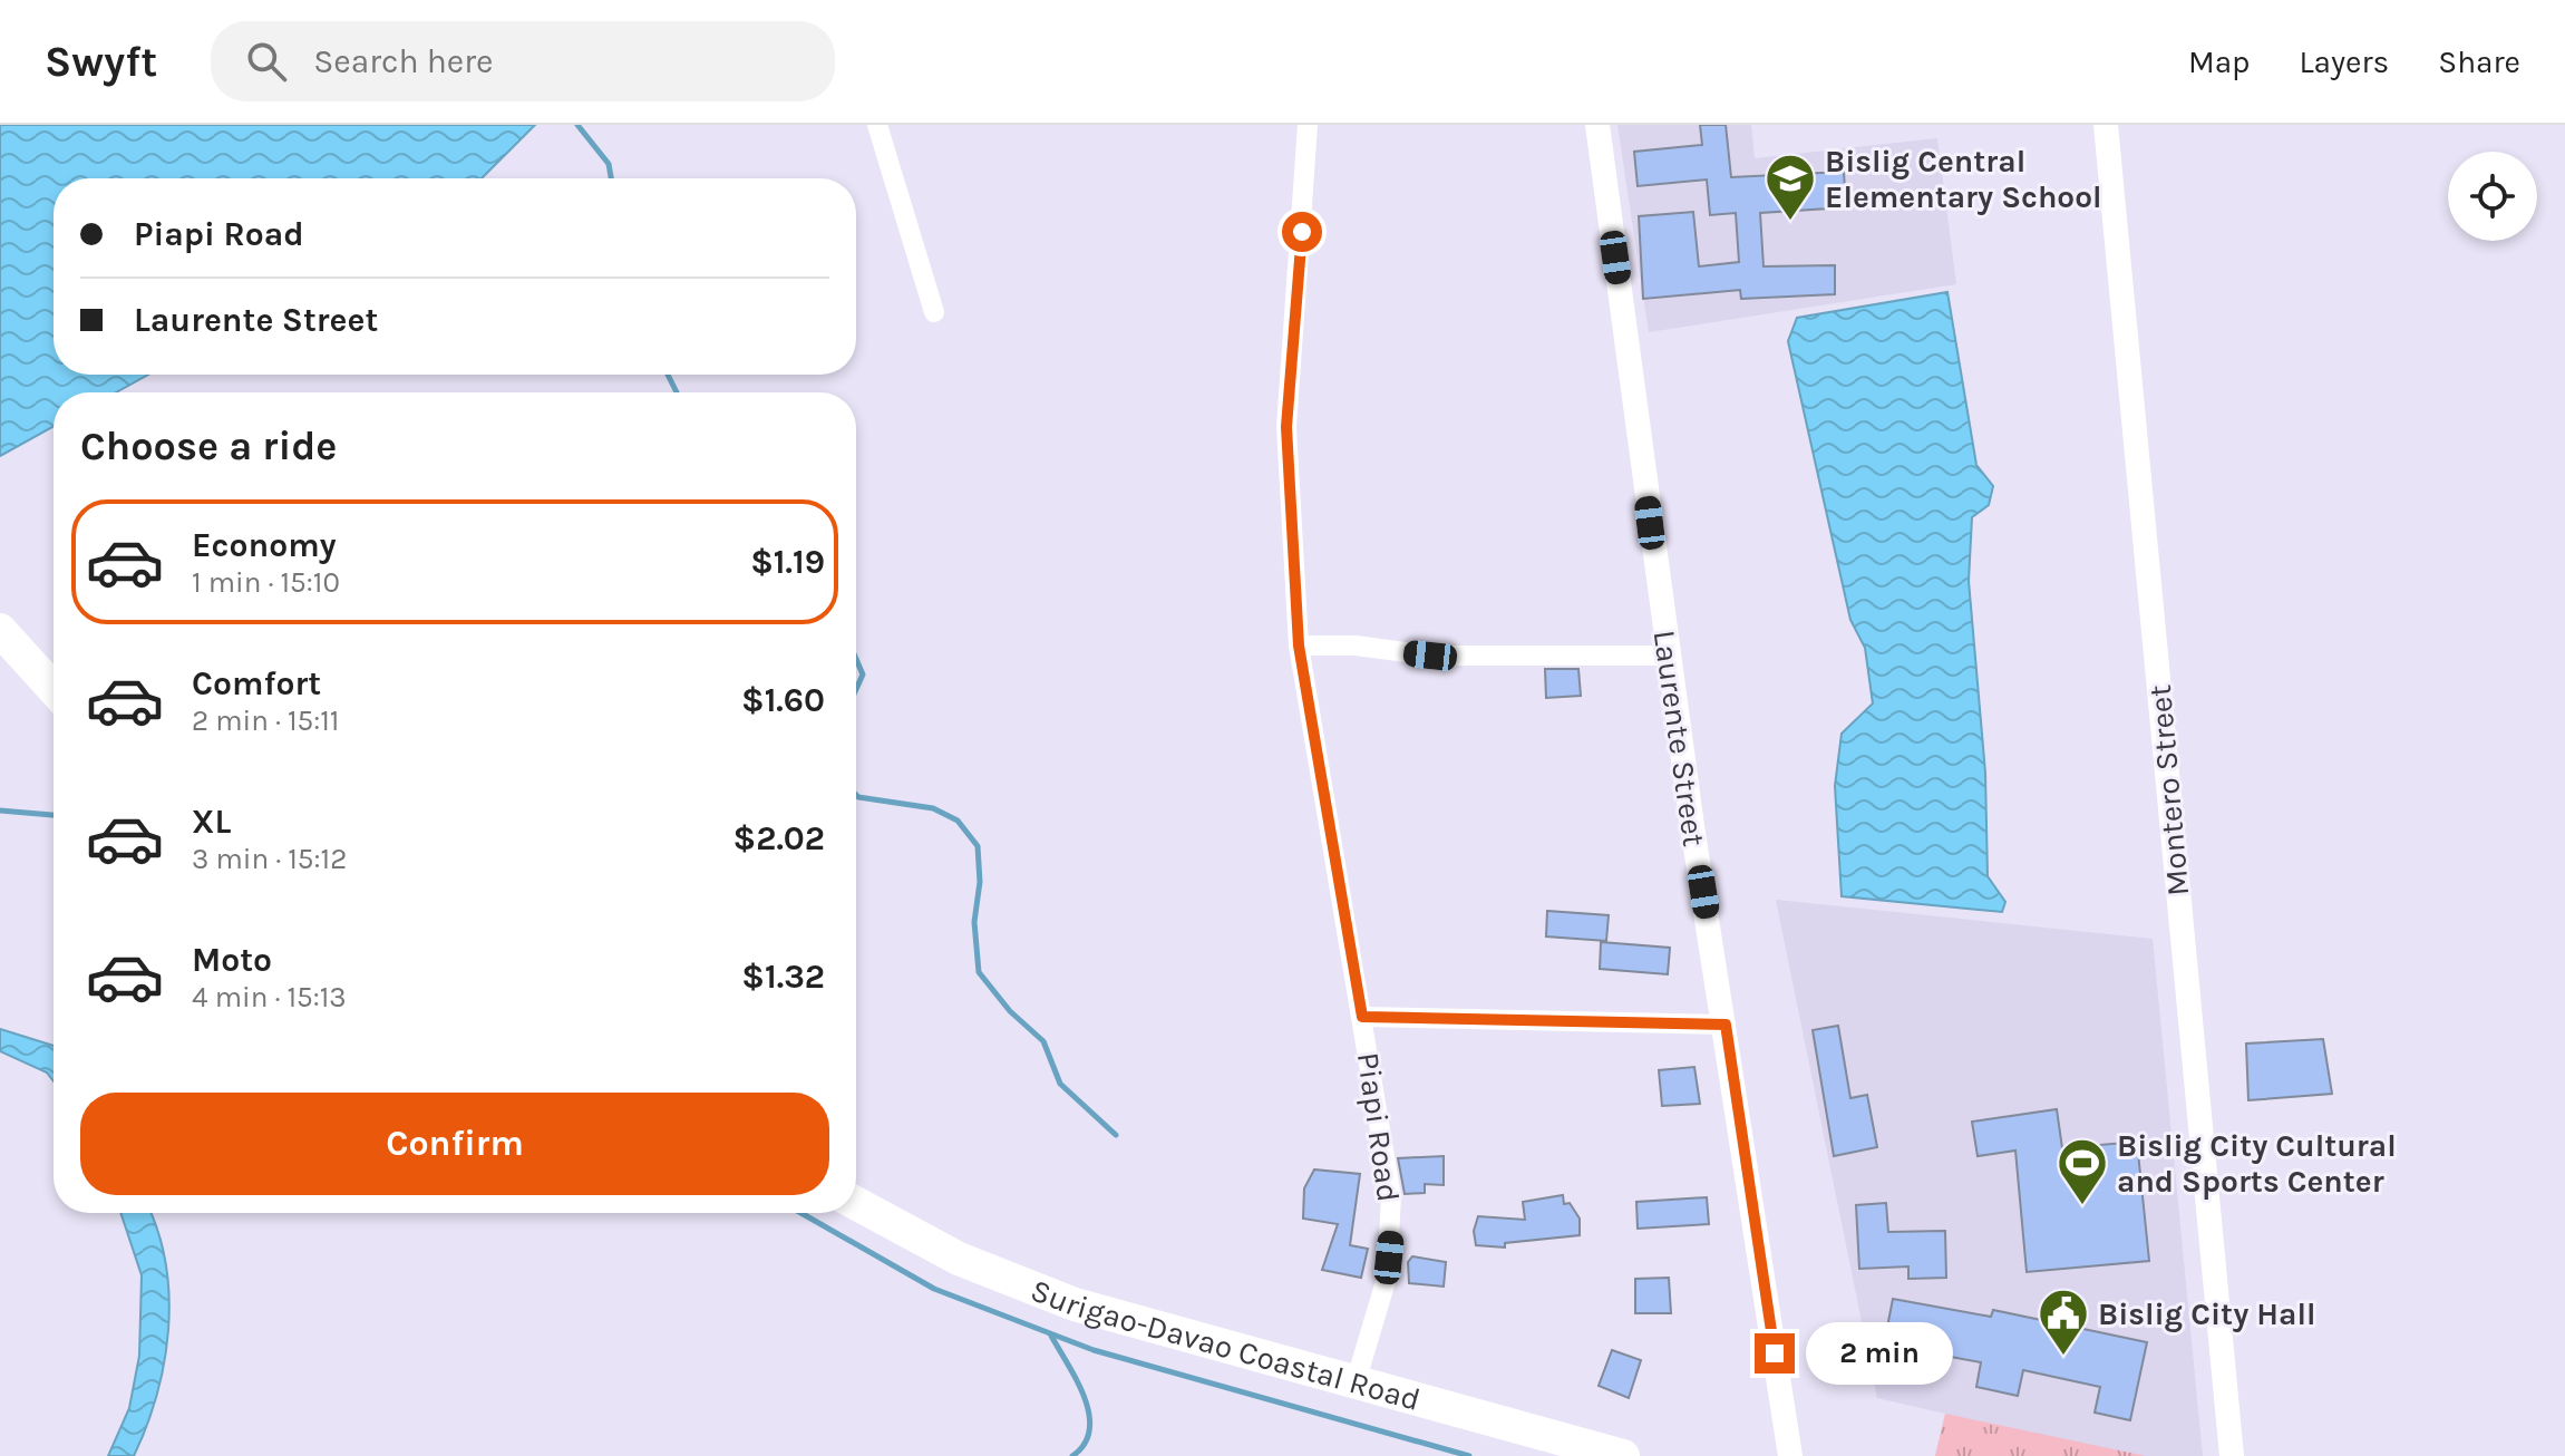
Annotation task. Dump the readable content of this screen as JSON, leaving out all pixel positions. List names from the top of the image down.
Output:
{
  "streets": {
    "highway": ["Surigao-Davao Coastal Road"],
    "street": ["Laurente Street", "Montero Street", "Piapi Road"]
  },
  "crossings": [
    ["Piapi Road", "Surigao-Davao Coastal Road"]
  ],
  "places": {
    "school or university": ["Bislig Central Elementary School"],
    "sports": ["Bislig City Cultural and Sports Center"],
    "public building": ["Bislig City Hall"]
  },
  "page": {
    "header": "Swyft",
    "search": "Search here",
    "nav": ["Map", "Layers", "Share"],
    "banner": ["Piapi Road", "Laurente Street"],
    "heading": "Choose a ride",
    "list": [
      {
        "name": "Economy",
        "note": "1 min · 15:10",
        "value": "$1.19"
      },
      {
        "name": "Comfort",
        "note": "2 min · 15:11",
        "value": "$1.60"
      },
      {
        "name": "XL",
        "note": "3 min · 15:12",
        "value": "$2.02"
      },
      {
        "name": "Moto",
        "note": "4 min · 15:13",
        "value": "$1.32"
      }
    ],
    "buttons": "Confirm",
    "bubble": "2 min"
  }
}
